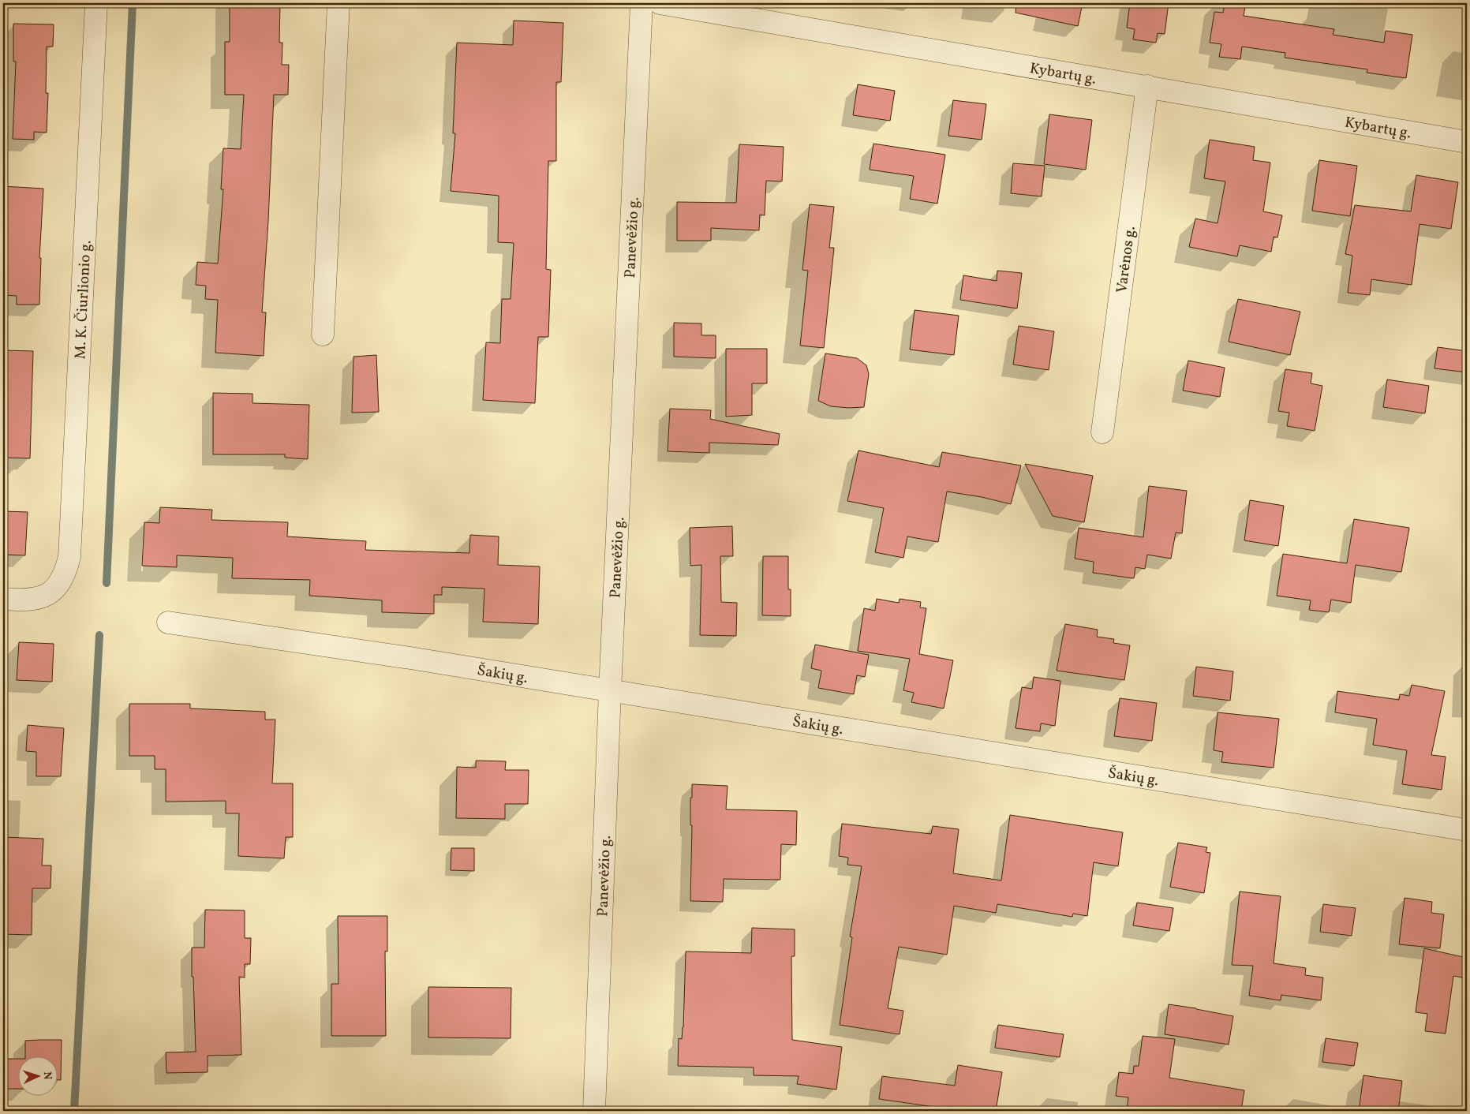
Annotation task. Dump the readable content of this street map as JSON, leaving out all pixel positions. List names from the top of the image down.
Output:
{
  "streets": {
    "street": [
      "Kybartų g.",
      "Panevėžio g.",
      "Varėnos g.",
      "M. K. Čiurlionio g.",
      "Šakių g."
    ]
  },
  "crossings": [
    ["Kybartų g.", "Varėnos g."],
    ["Panevėžio g.", "Šakių g."]
  ],
  "north": "right"
}
